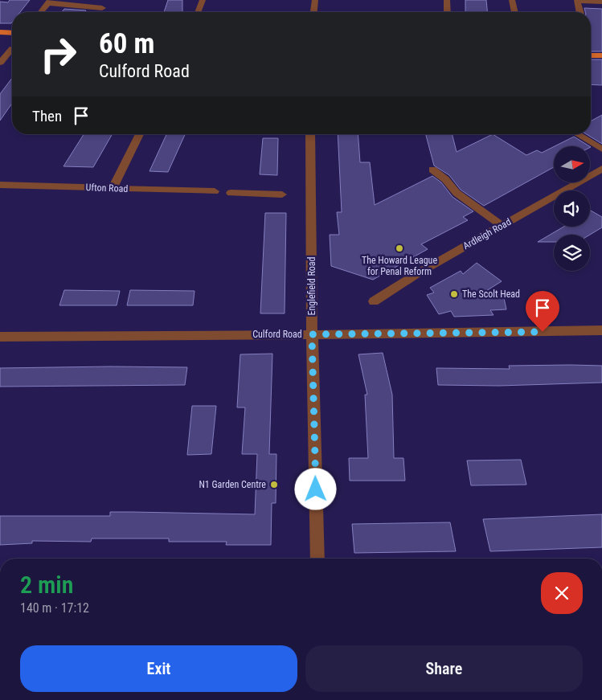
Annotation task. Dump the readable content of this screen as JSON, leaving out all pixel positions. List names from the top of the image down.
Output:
{
  "streets": {
    "street": [
      "Ufton Road",
      "Ardleigh Road",
      "Englefield Road",
      "Culford Road"
    ]
  },
  "crossings": [
    ["Englefield Road", "Culford Road"]
  ],
  "places": ["The Howard League for Penal Reform", "The Scolt Head", "N1 Garden Centre"],
  "north": "right",
  "page": {
    "turn": ["60 m", "Culford Road"],
    "then": "Then",
    "heading": ["2 min", "140 m · 17:12"],
    "buttons": ["Exit", "Share"]
  }
}
